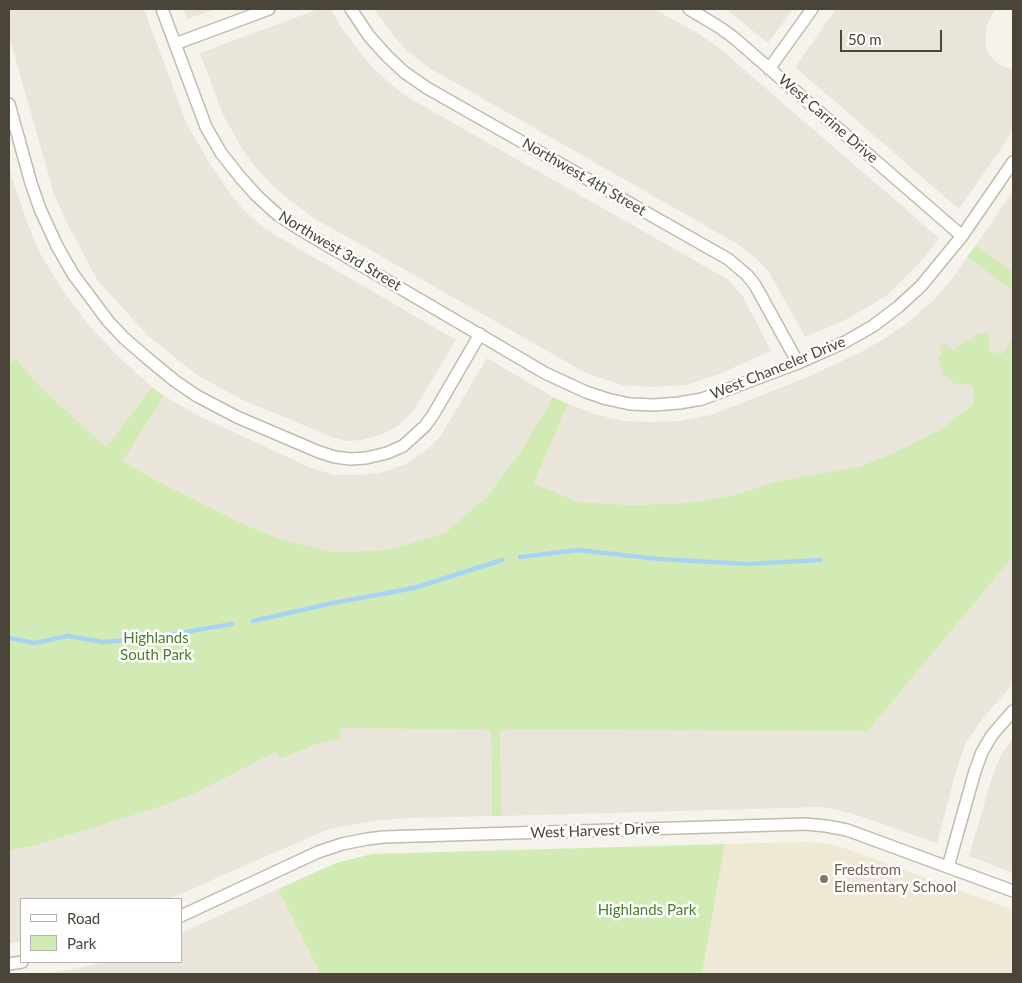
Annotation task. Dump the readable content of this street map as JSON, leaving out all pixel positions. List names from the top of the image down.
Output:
{
  "streets": {
    "street": [
      "West Carrine Drive",
      "Northwest 4th Street",
      "Northwest 3rd Street",
      "West Chanceler Drive",
      "West Harvest Drive"
    ]
  },
  "crossings": [
    ["West Carrine Drive", "West Chanceler Drive"],
    ["Northwest 4th Street", "West Chanceler Drive"],
    ["Northwest 3rd Street", "West Chanceler Drive"]
  ],
  "parks": ["Highlands South Park", "Highlands Park"],
  "places": ["Fredstrom Elementary School"],
  "legend": ["Road", "Park"],
  "scale_bar": "50 m"
}
